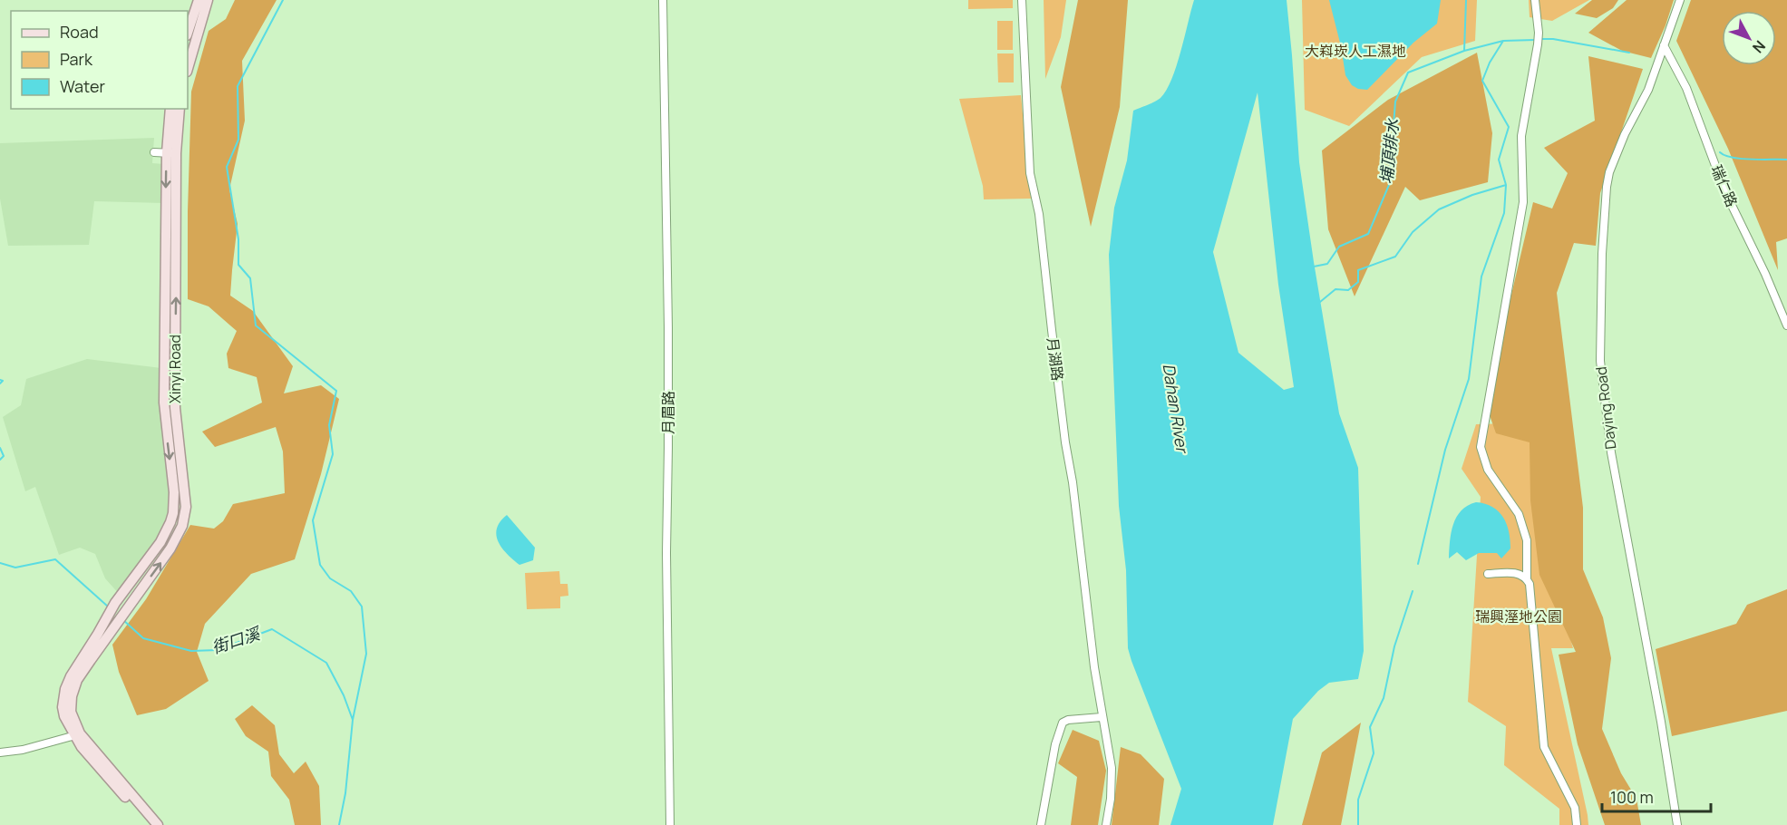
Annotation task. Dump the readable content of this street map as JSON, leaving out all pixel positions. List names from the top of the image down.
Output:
{
  "streets": {
    "main road": ["Xinyi Road"],
    "street": [
      "瑞仁路",
      "月湖路",
      "Daying Road",
      "月眉路"
    ]
  },
  "crossings": [
    ["瑞仁路", "Daying Road"]
  ],
  "water": ["埔頂排水", "Dahan River", "街口溪"],
  "parks": ["大嵙崁人工濕地", "瑞興溼地公園"],
  "legend": ["Road", "Park", "Water"],
  "scale_bar": "100 m",
  "north": "bottom right"
}
